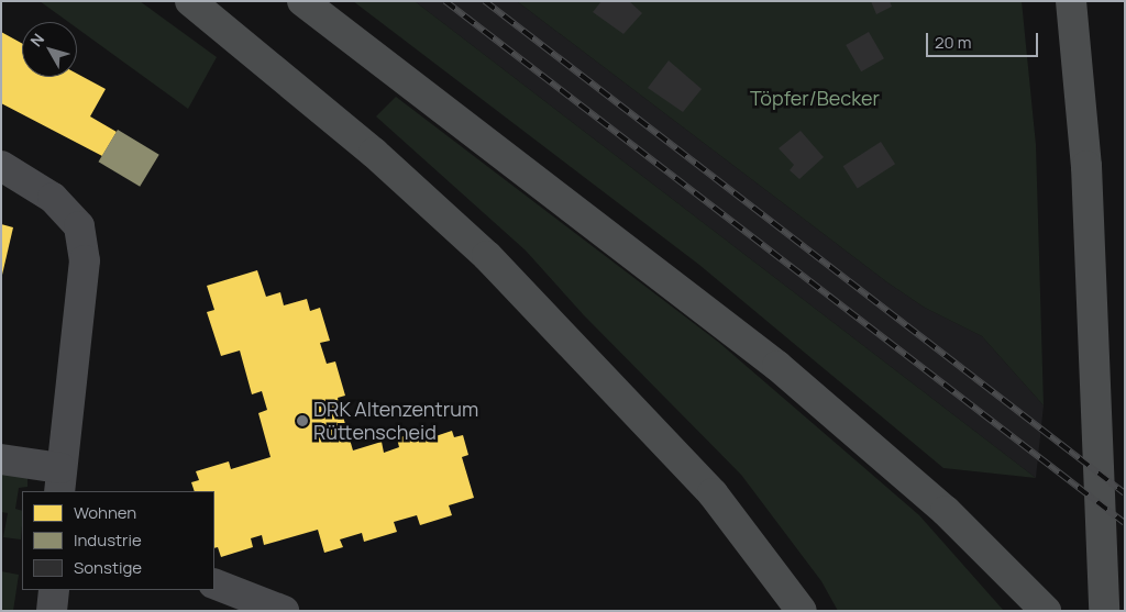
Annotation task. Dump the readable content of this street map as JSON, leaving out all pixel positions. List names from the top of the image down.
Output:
{
  "parks": ["Töpfer/Becker"],
  "places": ["DRK Altenzentrum Rüttenscheid"],
  "legend": ["Wohnen", "Industrie", "Sonstige"],
  "scale_bar": "20 m",
  "north": "top left"
}
